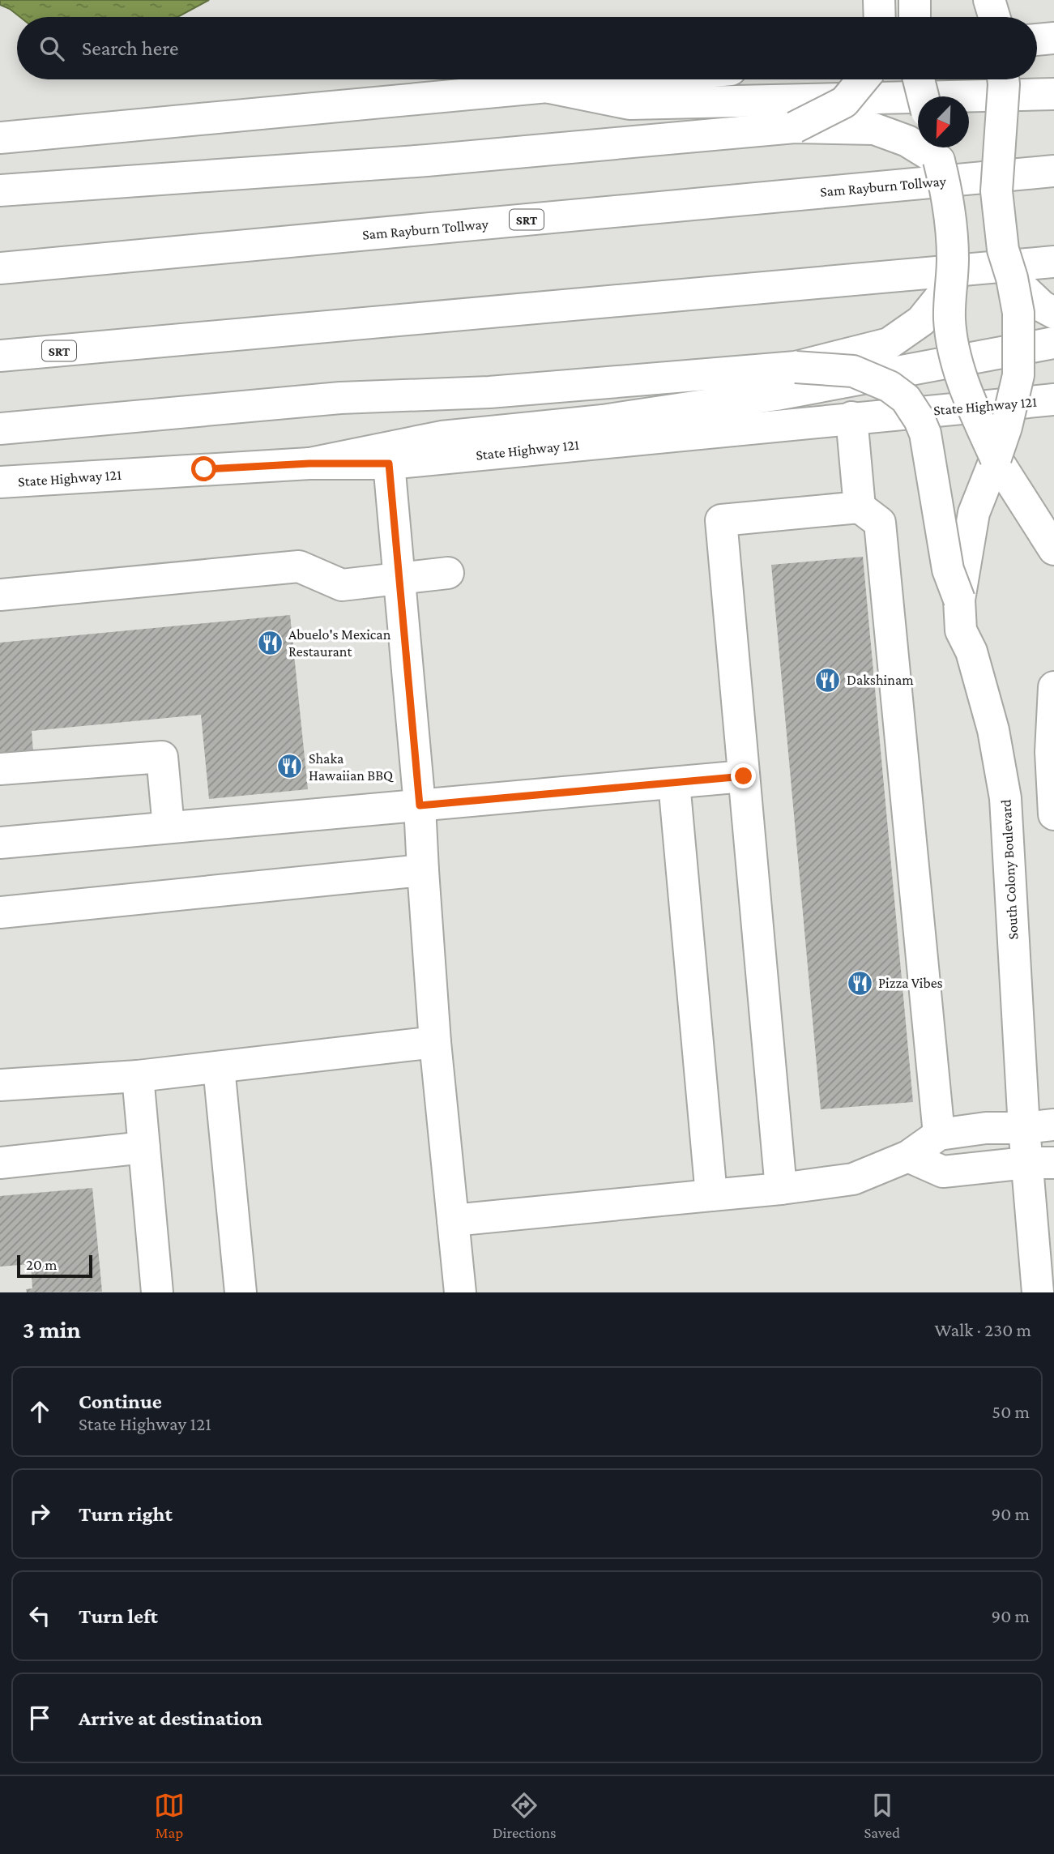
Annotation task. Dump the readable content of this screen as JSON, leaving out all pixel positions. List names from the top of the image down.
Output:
{
  "streets": {
    "main road": [
      "Sam Rayburn Tollway",
      "SRT",
      "State Highway 121",
      "South Colony Boulevard"
    ]
  },
  "places": {
    "restaurant": [
      "Abuelo's Mexican Restaurant",
      "Dakshinam",
      "Shaka Hawaiian BBQ",
      "Pizza Vibes"
    ]
  },
  "scale_bar": "20 m",
  "north": "bottom left",
  "page": {
    "search": "Search here",
    "scale": "20 m",
    "heading": ["3 min", "Walk · 230 m"],
    "list": [
      ["Continue", "State Highway 121", "50 m"],
      ["Turn right", "90 m"],
      ["Turn left", "90 m"],
      "Arrive at destination"
    ],
    "nav": ["Map", "Directions", "Saved"]
  }
}
